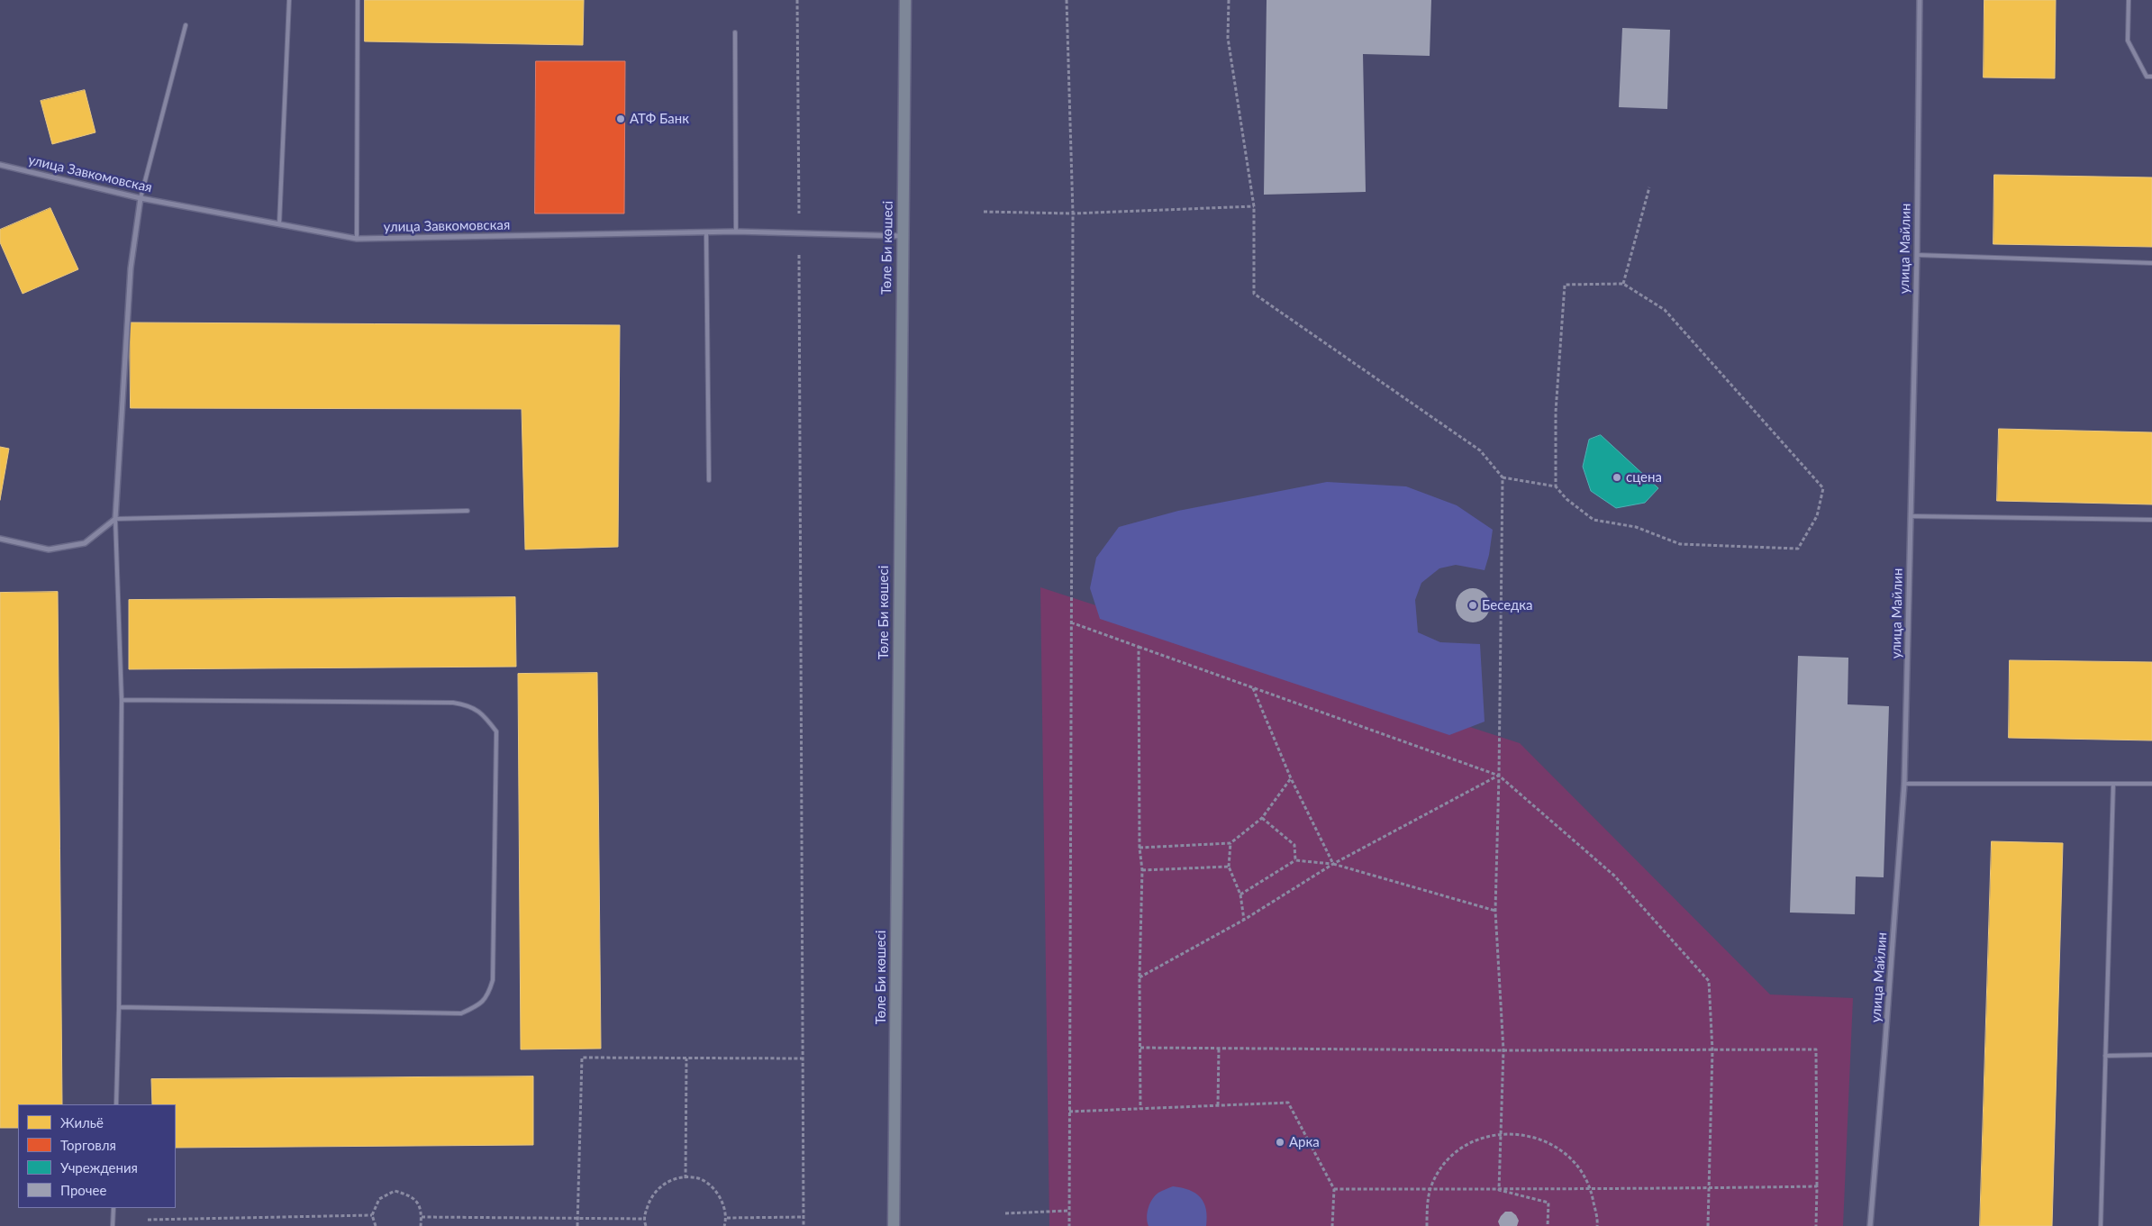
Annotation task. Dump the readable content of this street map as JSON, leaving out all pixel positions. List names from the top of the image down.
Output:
{
  "streets": {
    "main road": ["Төле Би көшесі"],
    "street": ["улица Завкомовская", "улица Майлин"]
  },
  "crossings": [
    ["улица Завкомовская", "Төле Би көшесі"]
  ],
  "places": [
    "АТФ Банк",
    "сцена",
    "Беседка",
    "Арка"
  ],
  "legend": [
    "Жильё",
    "Торговля",
    "Учреждения",
    "Прочее"
  ]
}
